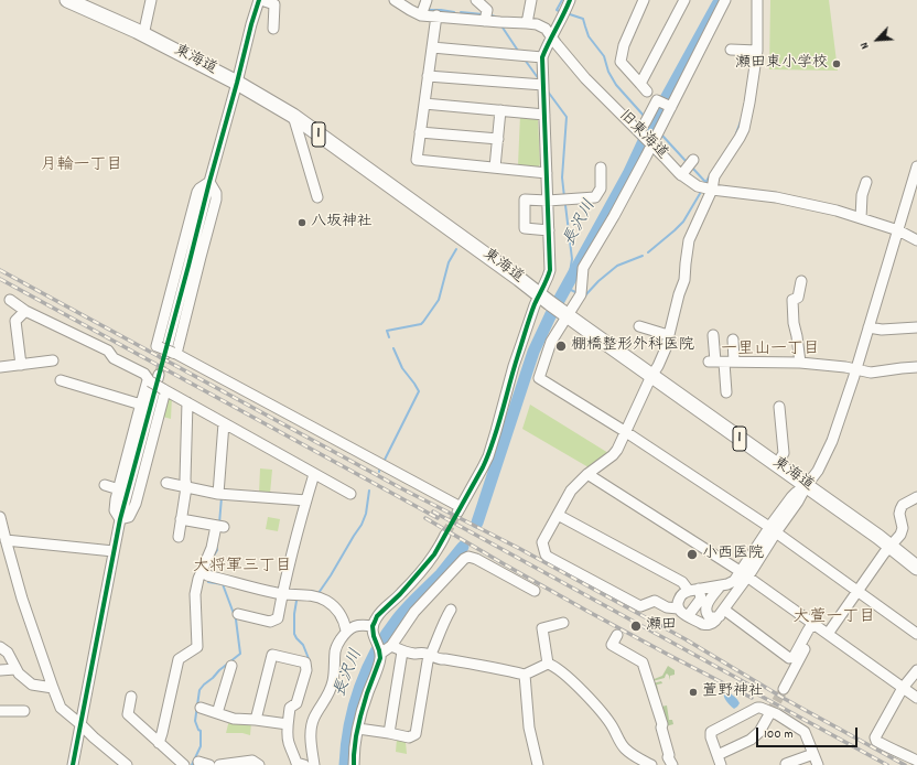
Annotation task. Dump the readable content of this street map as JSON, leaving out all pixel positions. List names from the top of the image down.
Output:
{
  "streets": {
    "highway": ["東海道", "1"],
    "street": ["旧東海道"]
  },
  "districts": [
    "月輪一丁目",
    "一里山一丁目",
    "大将軍三丁目",
    "大萱一丁目"
  ],
  "water": ["長沢川"],
  "places": [
    "瀬田東小学校",
    "八坂神社",
    "棚橋整形外科医院",
    "小西医院",
    "瀬田",
    "萱野神社"
  ],
  "scale_bar": "100 m",
  "north": "bottom left"
}
